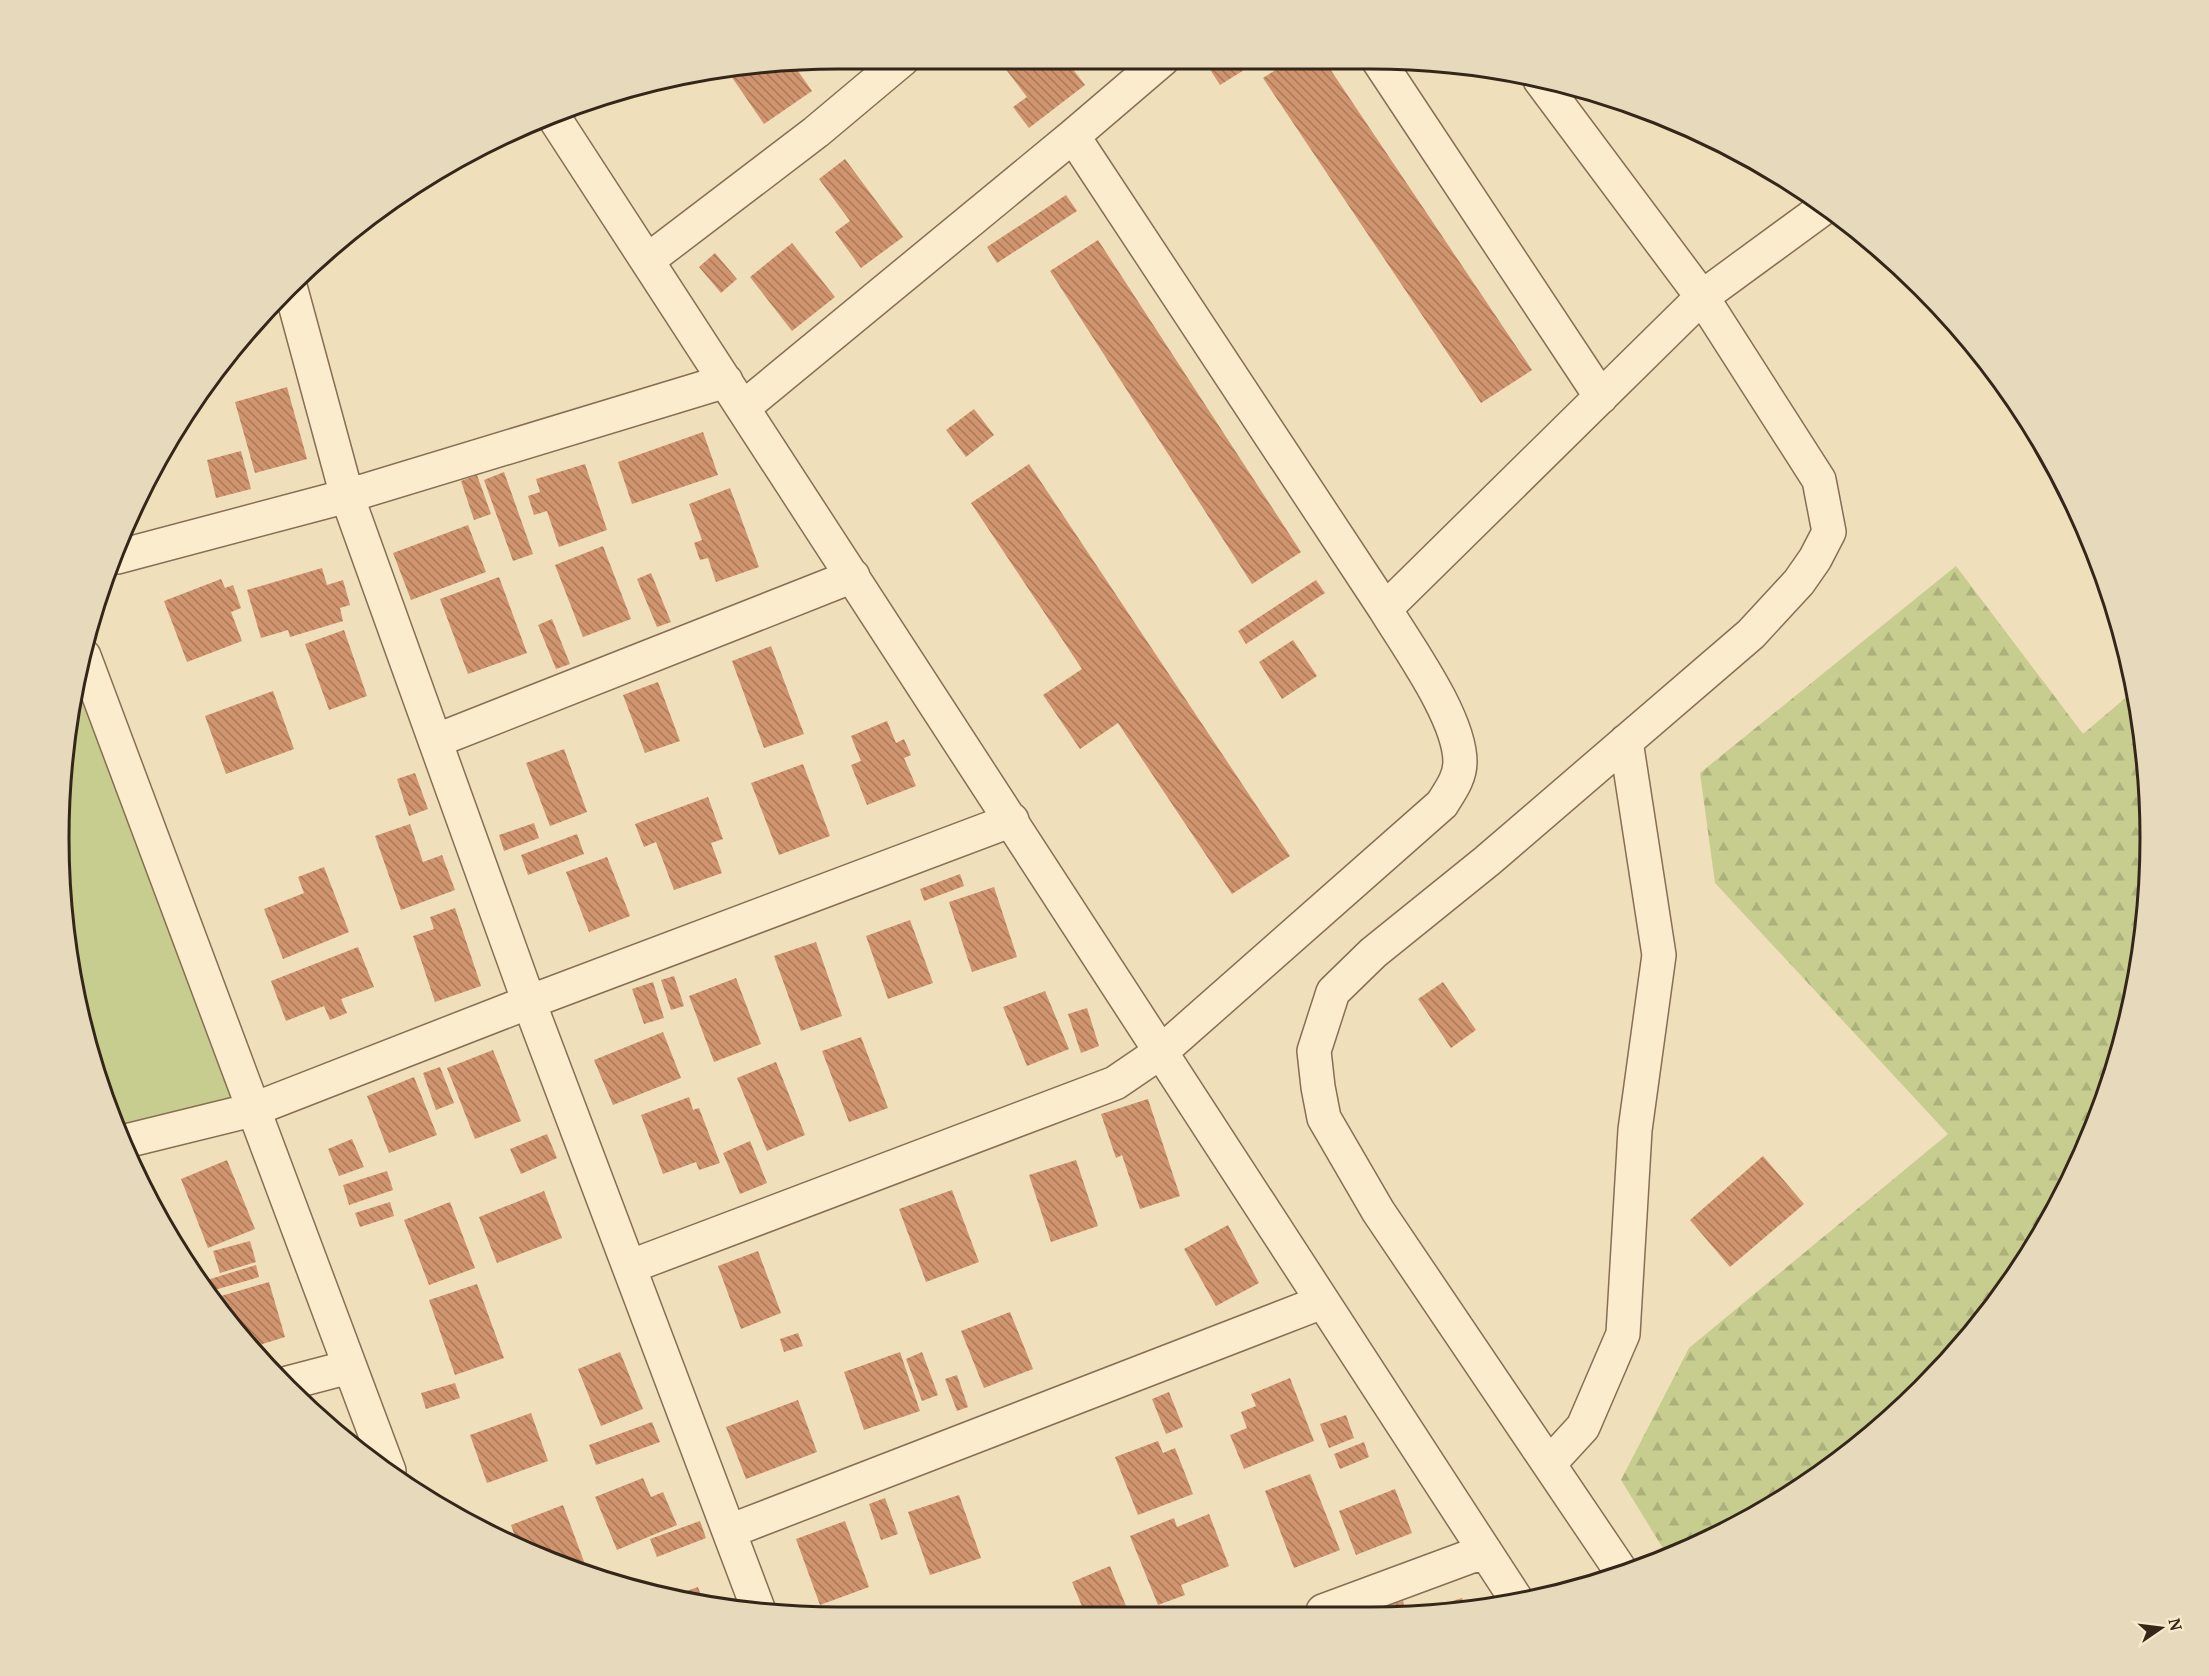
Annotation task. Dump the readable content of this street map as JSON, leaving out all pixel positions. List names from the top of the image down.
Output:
{
  "north": "right"
}
